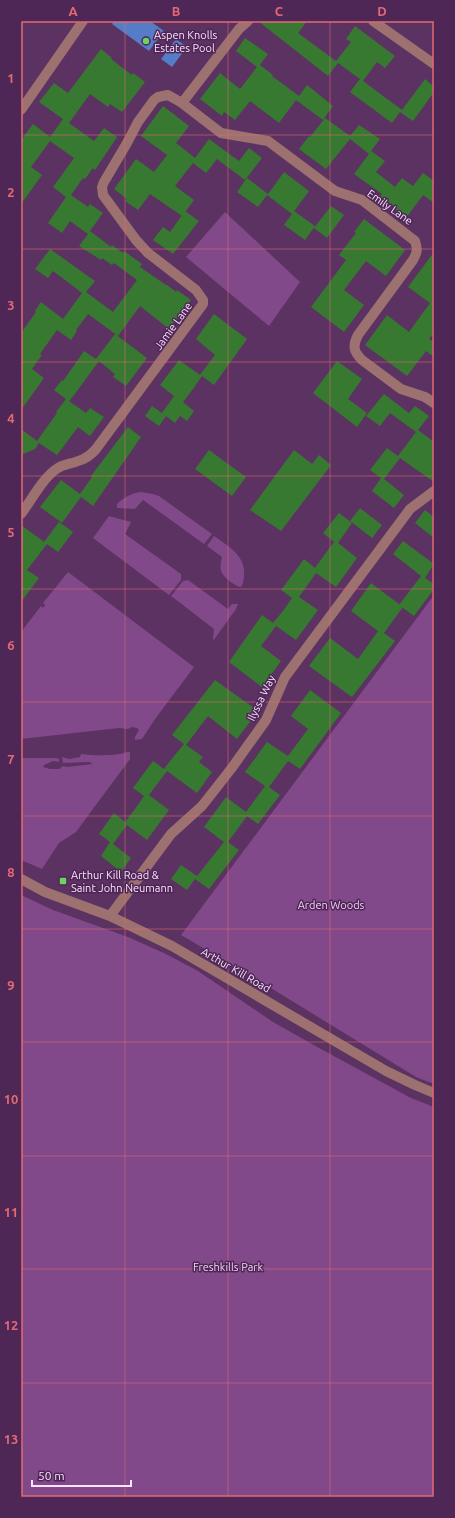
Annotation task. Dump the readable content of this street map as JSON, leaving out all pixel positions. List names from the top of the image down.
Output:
{
  "streets": {
    "street": [
      "Emily Lane",
      "Jamie Lane",
      "Ilyssa Way",
      "Arthur Kill Road"
    ]
  },
  "crossings": [
    ["Emily Lane", "Jamie Lane"],
    ["Ilyssa Way", "Arthur Kill Road"]
  ],
  "parks": ["Arden Woods", "Freshkills Park"],
  "places": {
    "other": ["Aspen Knolls Estates Pool"],
    "transit": ["Arthur Kill Road & Saint John Neumann"]
  },
  "scale_bar": "50 m",
  "grid": {
    "columns": [
      "A",
      "B",
      "C",
      "D"
    ],
    "rows": [
      "1",
      "2",
      "3",
      "4",
      "5",
      "6",
      "7",
      "8",
      "9",
      "10",
      "11",
      "12",
      "13"
    ]
  }
}
